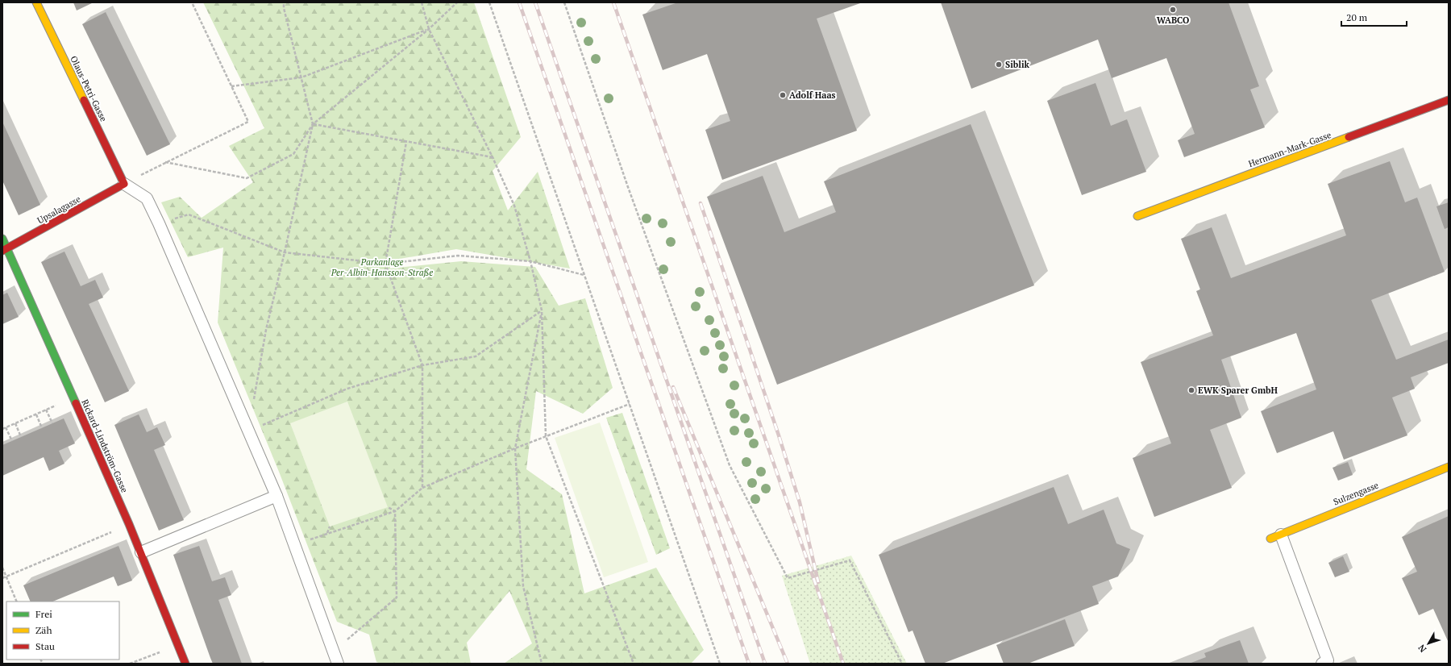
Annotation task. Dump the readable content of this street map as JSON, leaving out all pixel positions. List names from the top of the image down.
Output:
{
  "streets": {
    "street": [
      "Olaus-Petri-Gasse",
      "Hermann-Mark-Gasse",
      "Upsalagasse",
      "Rickard-Lindström-Gasse",
      "Sulzengasse"
    ]
  },
  "crossings": [
    ["Olaus-Petri-Gasse", "Upsalagasse"],
    ["Upsalagasse", "Rickard-Lindström-Gasse"]
  ],
  "parks": ["Parkanlage Per-Albin-Hansson-Straße"],
  "places": [
    "WABCO",
    "Siblik",
    "Adolf Haas",
    "EWK Sparer GmbH"
  ],
  "legend": ["Frei", "Zäh", "Stau"],
  "scale_bar": "20 m",
  "north": "bottom left"
}
